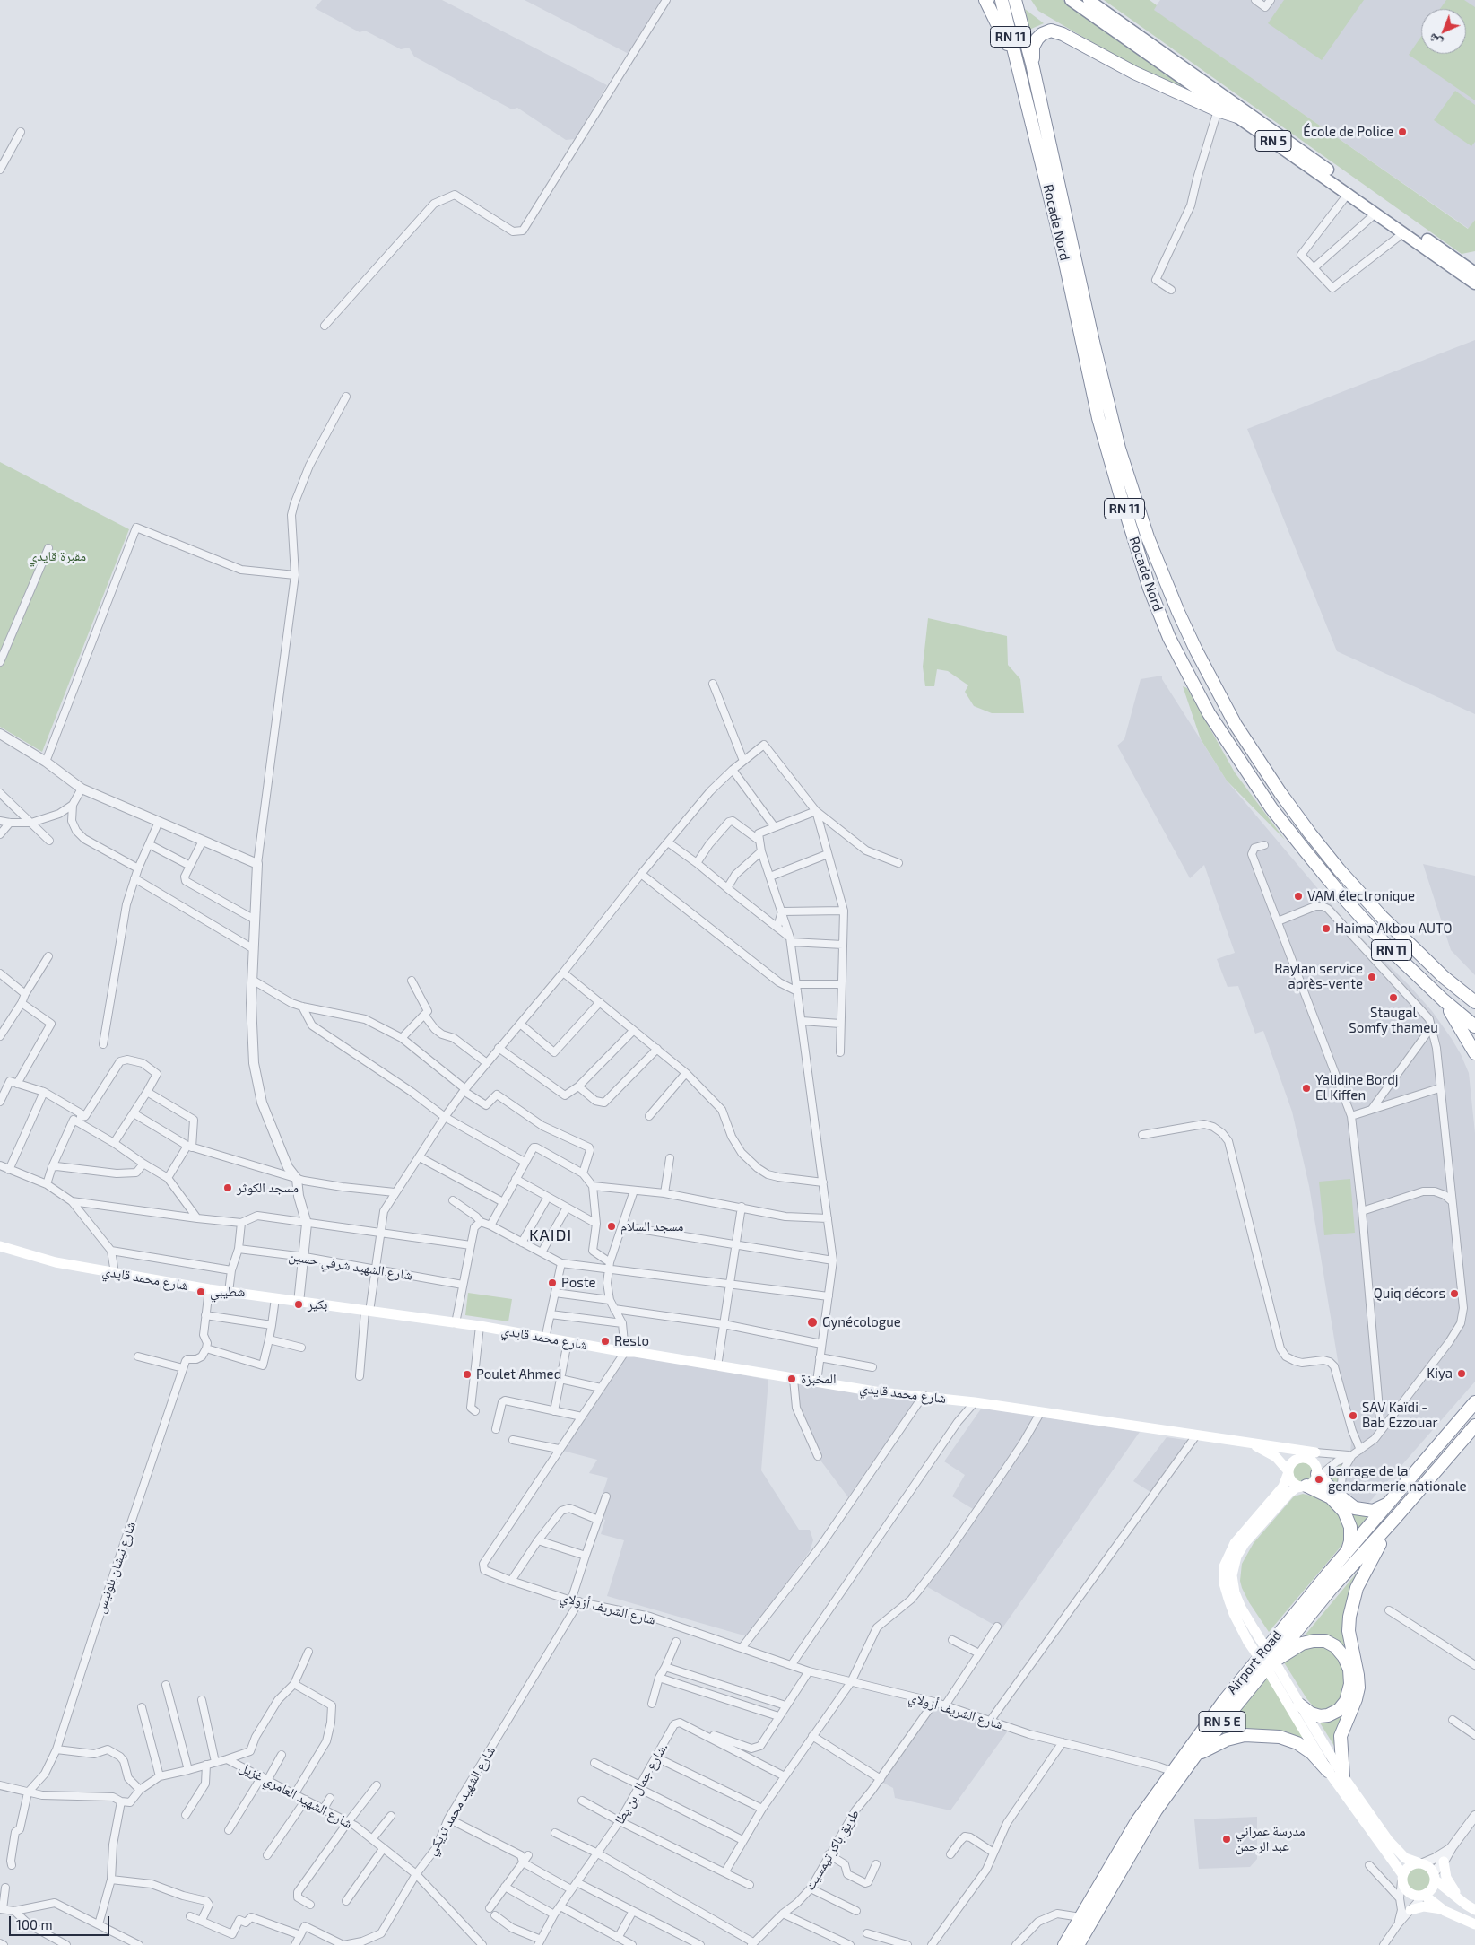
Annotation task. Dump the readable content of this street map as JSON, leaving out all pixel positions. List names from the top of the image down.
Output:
{
  "streets": {
    "highway": [
      "RN 11",
      "RN 5",
      "Rocade Nord",
      "Airport Road",
      "RN 5 E"
    ],
    "main road": ["شارع محمد قايدي"],
    "street": [
      "شارع الشهيد شرفي حسين",
      "شارع نيشان بلونيس",
      "شارع الشريف أزولاي",
      "شارع جمال بن يطا.",
      "شارع الشهيد العامري غزيل",
      "شارع الشهيد محمد تريكي",
      "طريق باكر تيمسيت"
    ]
  },
  "crossings": [
    ["شارع محمد قايدي", "شارع الشريف أزولاي"],
    ["شارع الشريف أزولاي", "Airport Road"],
    ["شارع الشريف أزولاي", "شارع الشهيد محمد تريكي"],
    ["شارع الشريف أزولاي", "طريق باكر تيمسيت"],
    ["شارع الشهيد العامري غزيل", "شارع الشهيد محمد تريكي"]
  ],
  "districts": ["KAIDI"],
  "parks": ["مقبرة قايدي"],
  "places": [
    "École de Police",
    "VAM électronique",
    "Haima Akbou AUTO",
    "Raylan service après-vente",
    "Staugal Somfy thameu",
    "Yalidine Bordj El Kiffen",
    "مسجد الكوثر",
    "مسجد السلام",
    "Poste",
    "شطيبي",
    "Quiq décors",
    "بكير",
    "Gynécologue",
    "Resto",
    "Kiya",
    "Poulet Ahmed",
    "المخبزة",
    "SAV Kaïdi - Bab Ezzouar",
    "barrage de la gendarmerie nationale",
    "مدرسة عمراني عبد الرحمن"
  ],
  "scale_bar": "100 m",
  "north": "bottom left"
}
